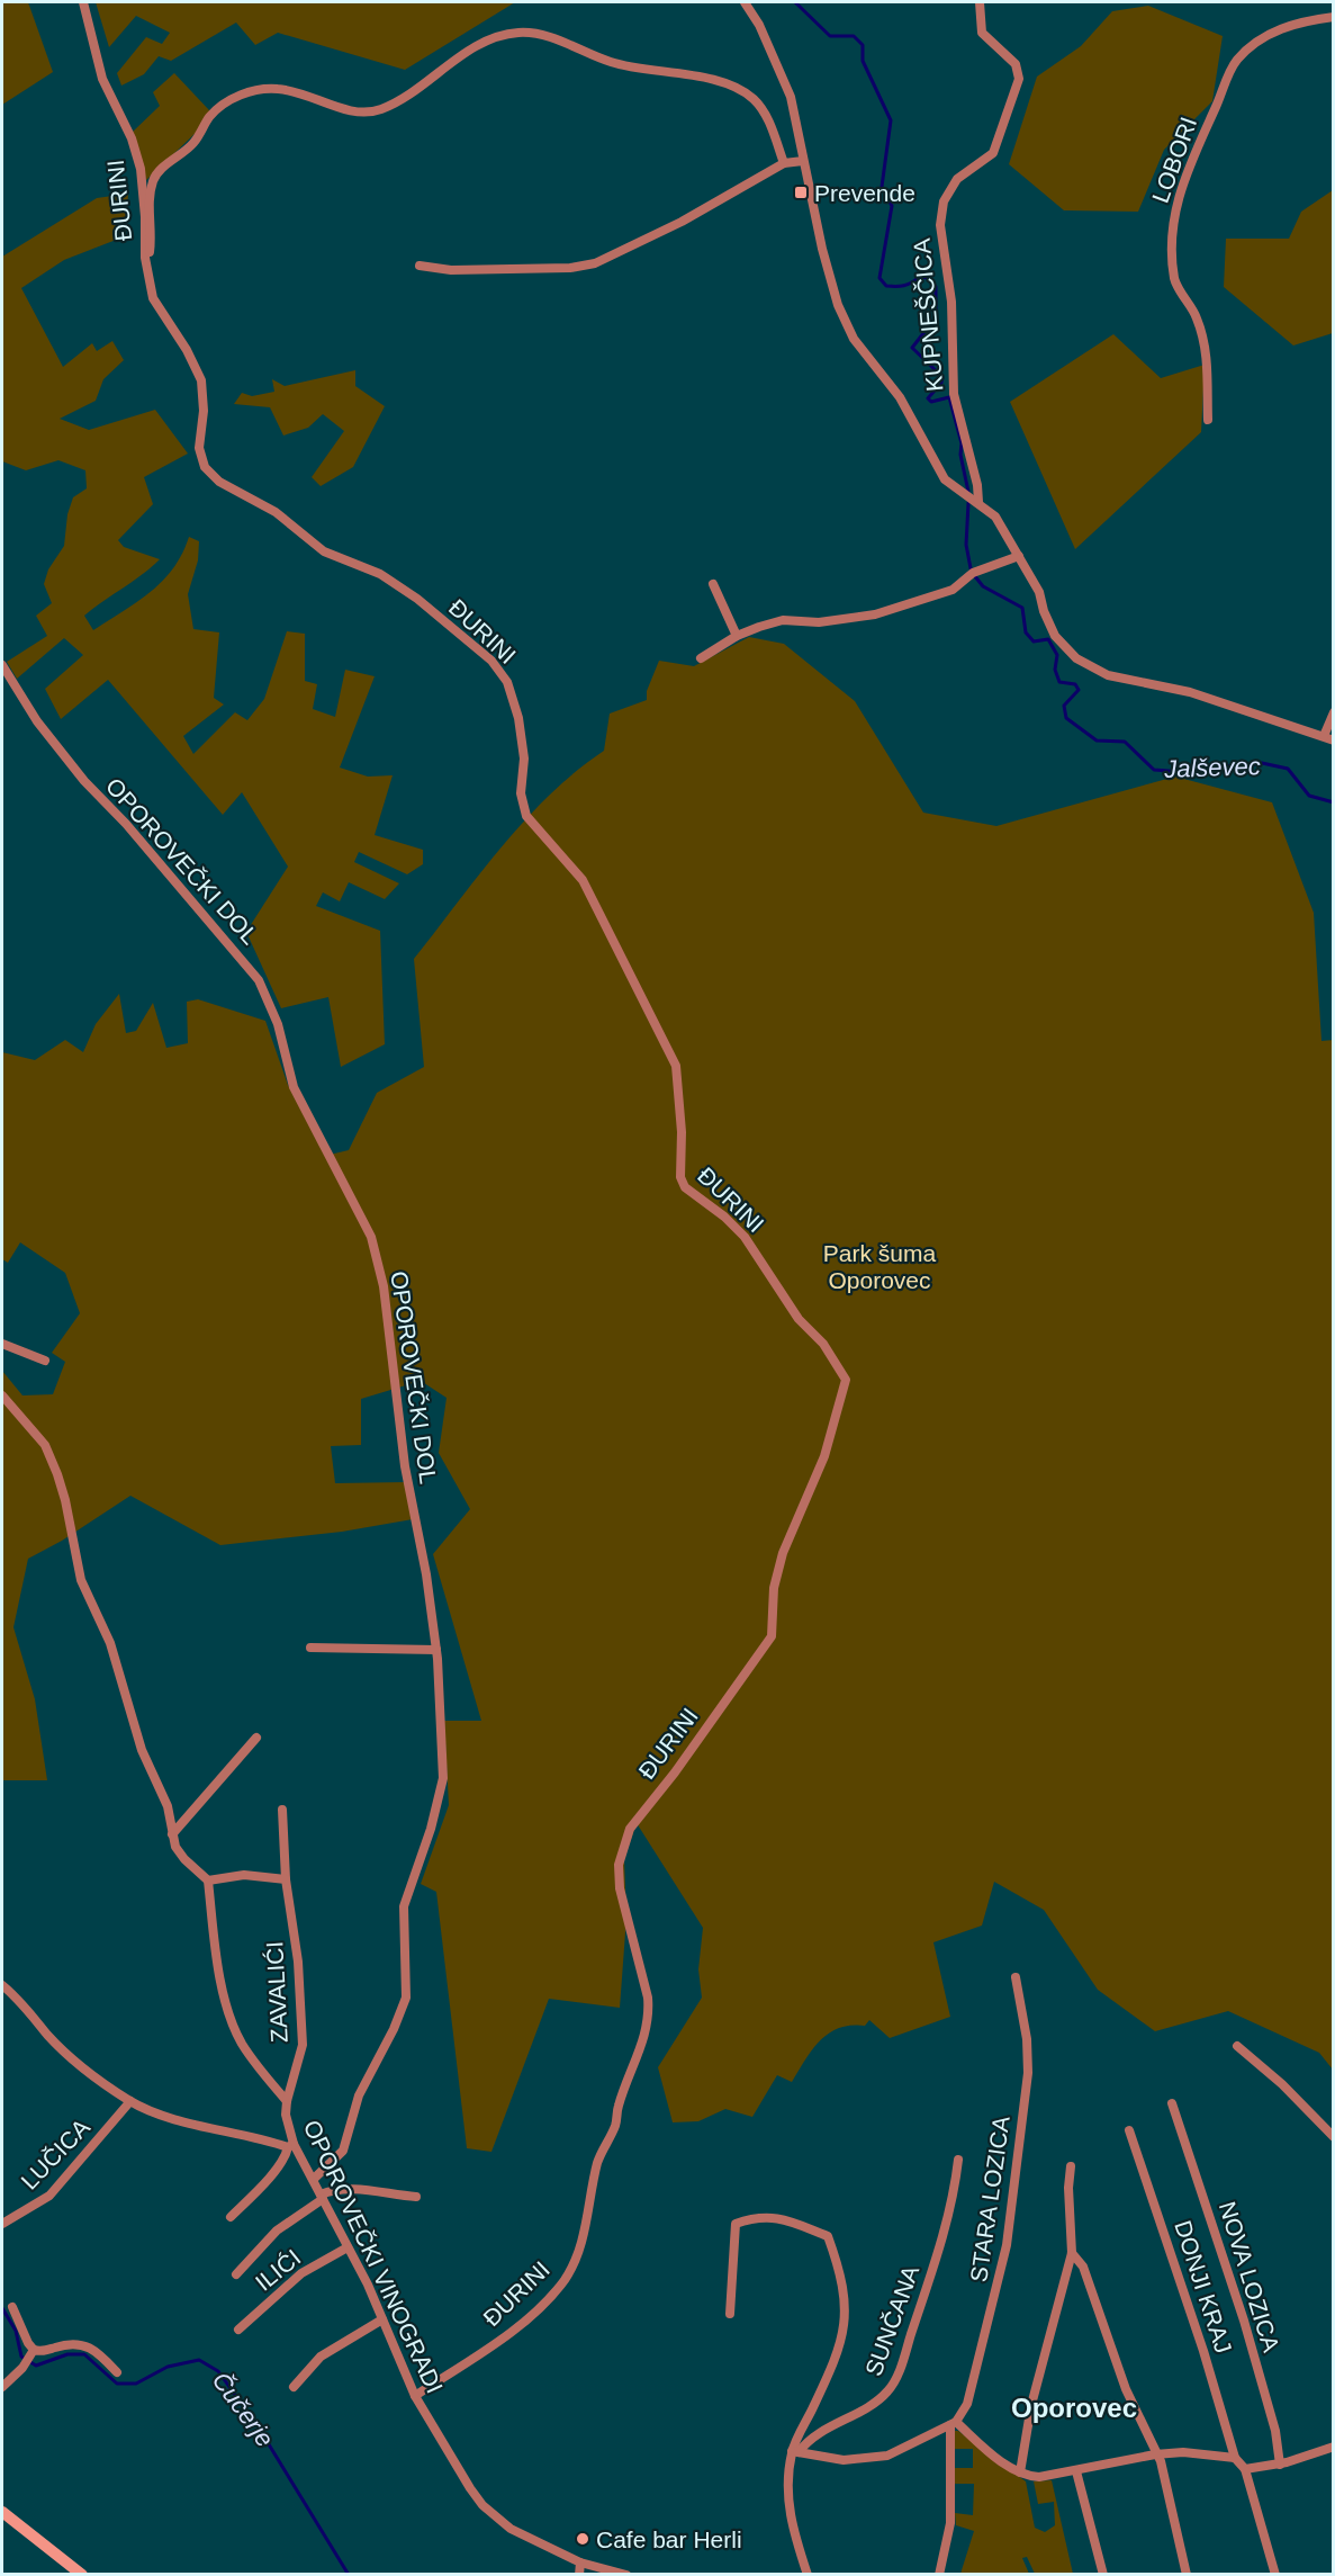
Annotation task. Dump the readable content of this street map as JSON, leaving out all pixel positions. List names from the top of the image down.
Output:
{
  "streets": {
    "street": [
      "LOBORI",
      "ĐURINI",
      "KUPNEŠČICA",
      "OPOROVEČKI DOL",
      "ZAVALIĆI",
      "LUČICA",
      "STARA LOZICA",
      "OPOROVEČKI VINOGRADI",
      "ILIĆI",
      "NOVA LOZICA",
      "DONJI KRAJ",
      "SUNČANA"
    ]
  },
  "crossings": [
    ["ĐURINI", "OPOROVEČKI VINOGRADI"],
    ["OPOROVEČKI DOL", "OPOROVEČKI VINOGRADI"],
    ["ZAVALIĆI", "OPOROVEČKI VINOGRADI"],
    ["OPOROVEČKI VINOGRADI", "ILIĆI"]
  ],
  "districts": ["Oporovec"],
  "water": ["Jalševec", "Čučerje"],
  "parks": ["Park šuma Oporovec"],
  "places": {
    "transit": ["Prevende"],
    "other": ["Cafe bar Herli"]
  }
}
